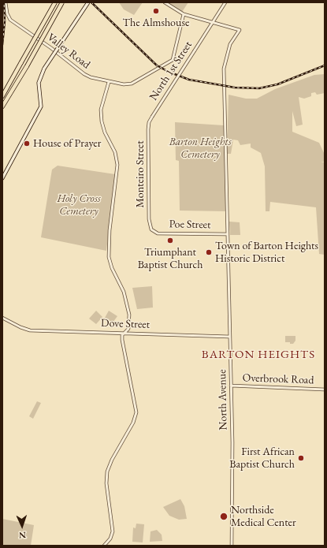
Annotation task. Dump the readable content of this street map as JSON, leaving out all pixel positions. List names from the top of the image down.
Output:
{
  "streets": {
    "street": [
      "Valley Road",
      "North 1st Street",
      "Monteiro Street",
      "Poe Street",
      "Dove Street",
      "Overbrook Road",
      "North Avenue"
    ]
  },
  "crossings": [
    ["North 1st Street", "Monteiro Street"],
    ["North 1st Street", "North Avenue"],
    ["Monteiro Street", "Poe Street"],
    ["Poe Street", "North Avenue"],
    ["Dove Street", "North Avenue"],
    ["Overbrook Road", "North Avenue"]
  ],
  "districts": ["BARTON HEIGHTS"],
  "parks": ["Barton Heights Cemetery", "Holy Cross Cemetery"],
  "places": [
    "The Almshouse",
    "House of Prayer",
    "Triumphant Baptist Church",
    "Town of Barton Heights Historic District",
    "First African Baptist Church",
    "Northside Medical Center"
  ],
  "north": "bottom"
}
